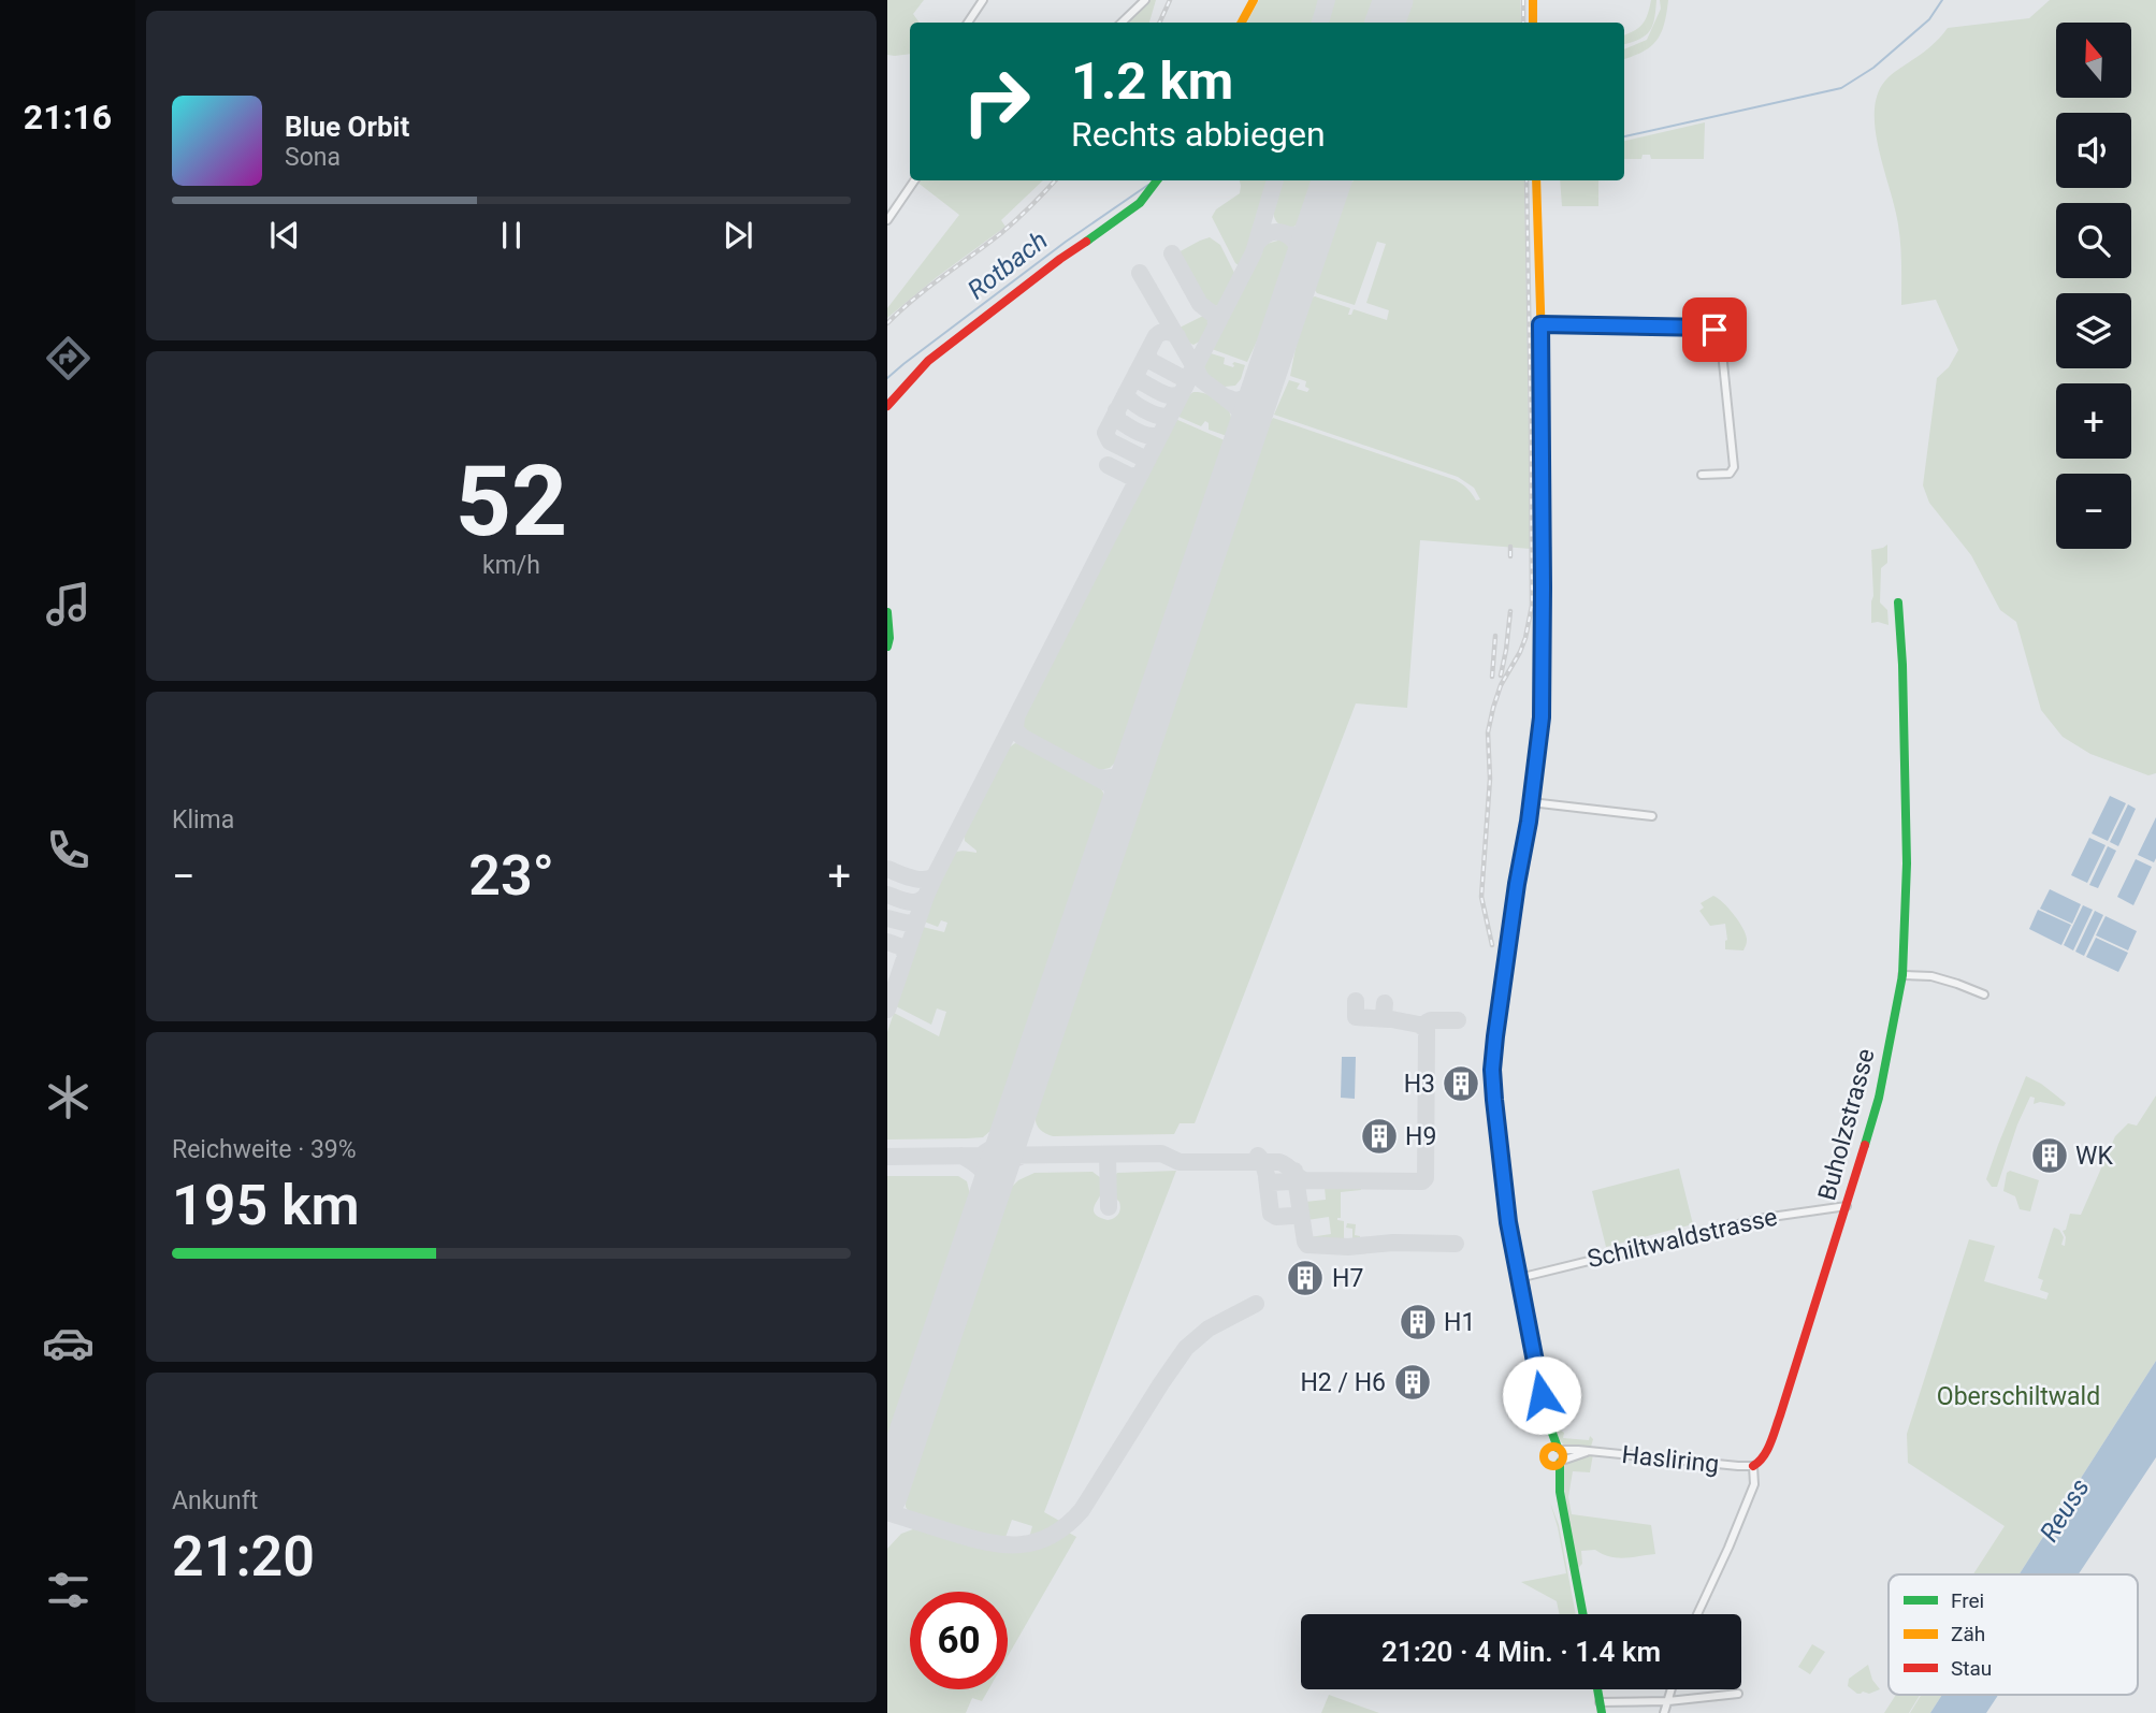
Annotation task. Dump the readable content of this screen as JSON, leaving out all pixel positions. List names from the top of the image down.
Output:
{
  "streets": {
    "main road": ["Buholzstrasse"],
    "street": ["Schiltwaldstrasse", "Hasliring"]
  },
  "crossings": [
    ["Buholzstrasse", "Schiltwaldstrasse"],
    ["Buholzstrasse", "Hasliring"]
  ],
  "water": ["Rotbach", "Reuss"],
  "parks": ["Oberschiltwald"],
  "places": {
    "building": [
      "H3",
      "H9",
      "WK",
      "H7",
      "H1",
      "H2 / H6"
    ]
  },
  "legend": ["Frei", "Zäh", "Stau"],
  "north": "top",
  "page": {
    "tabs": "21:16",
    "map_buttons": ["+", "−"],
    "turn": ["1.2 km", "Rechts abbiegen"],
    "song": ["Blue Orbit", "Sona"],
    "tile": [
      ["52", "km/h"],
      "Klima",
      ["Reichweite · 39%", "195 km"],
      ["Ankunft", "21:20"]
    ],
    "heat": ["−", "23°", "+"],
    "limit": "60",
    "trip": "21:20 · 4 Min. · 1.4 km"
  }
}
